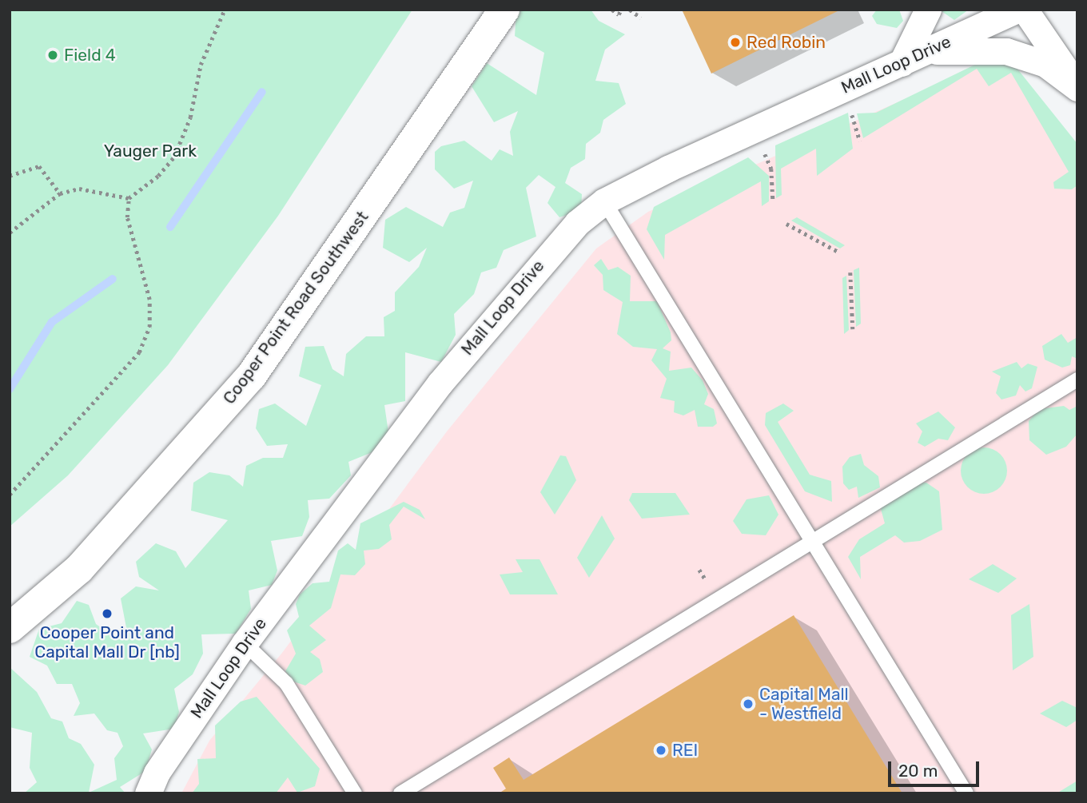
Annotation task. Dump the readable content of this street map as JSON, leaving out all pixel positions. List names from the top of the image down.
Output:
{
  "streets": {
    "main road": ["Cooper Point Road Southwest"],
    "street": ["Mall Loop Drive"]
  },
  "parks": ["Yauger Park"],
  "places": [
    "Red Robin",
    "Field 4",
    "Cooper Point and Capital Mall Dr [nb]",
    "Capital Mall - Westfield",
    "REI"
  ],
  "scale_bar": "20 m"
}
